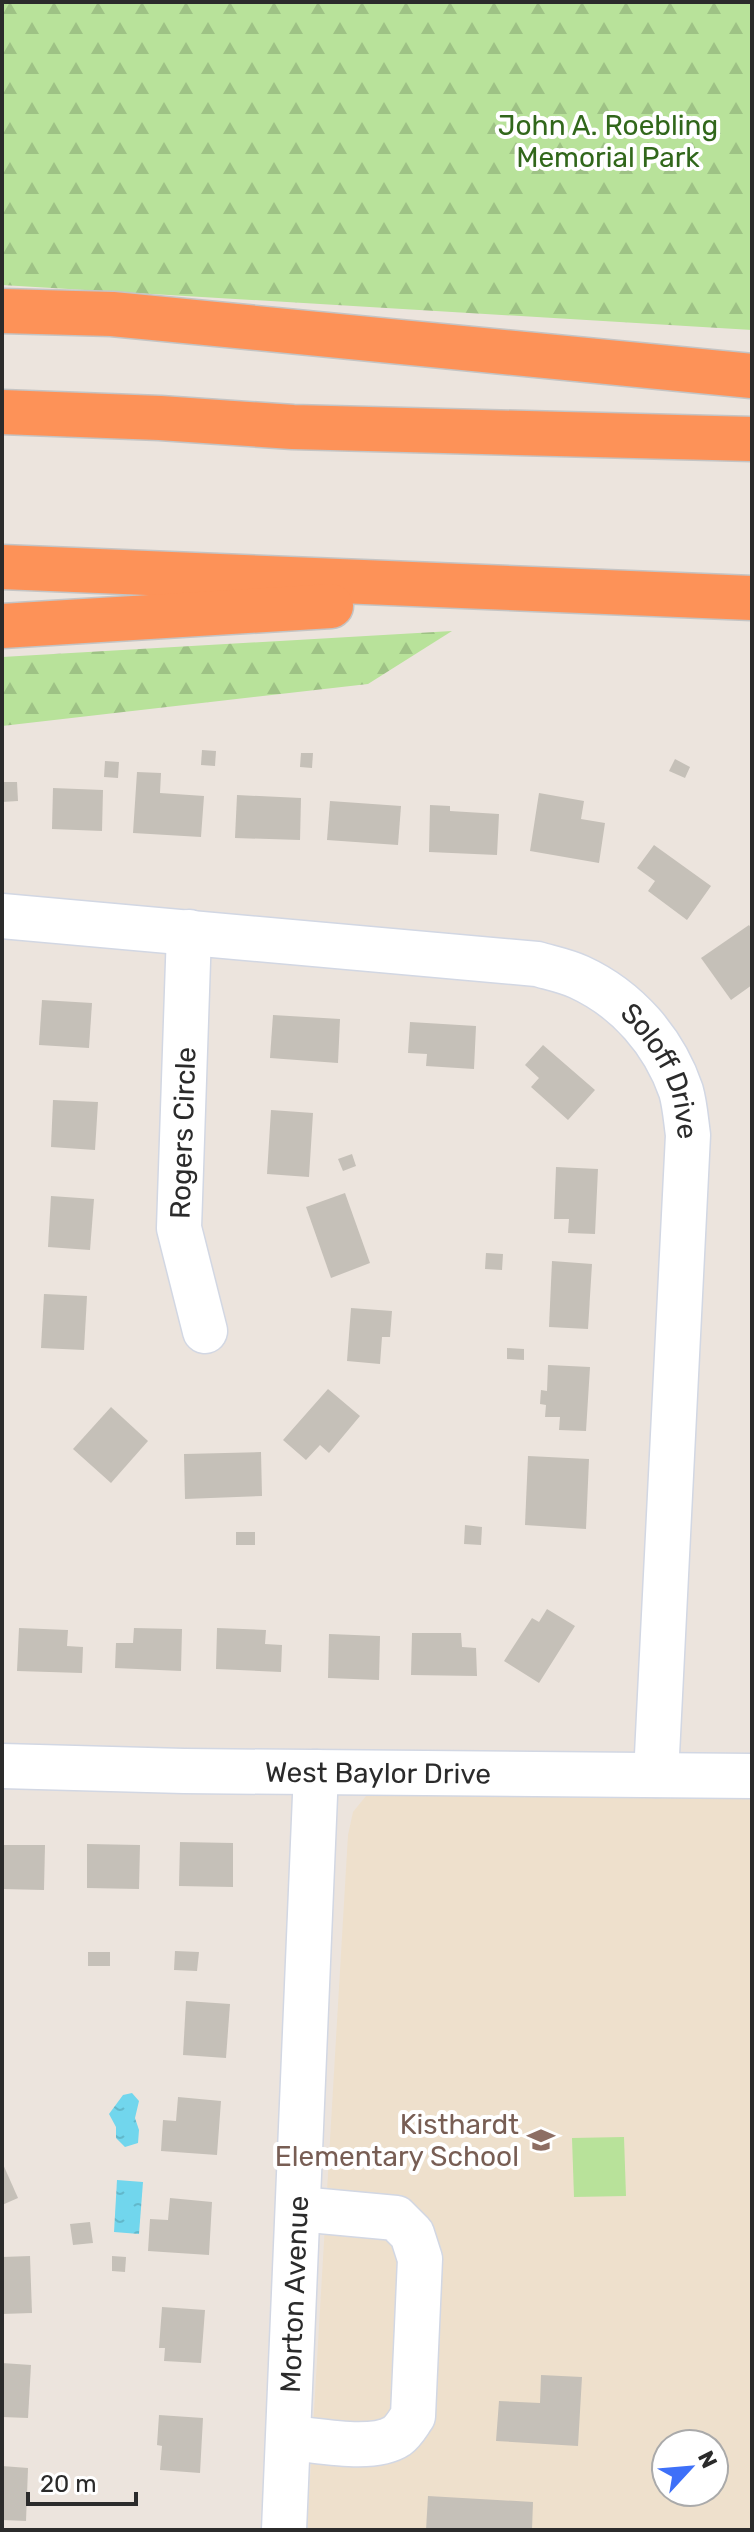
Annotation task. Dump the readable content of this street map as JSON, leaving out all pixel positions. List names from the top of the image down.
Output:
{
  "streets": {
    "street": [
      "Soloff Drive",
      "Rogers Circle",
      "West Baylor Drive",
      "Morton Avenue"
    ]
  },
  "crossings": [
    ["Soloff Drive", "Rogers Circle"],
    ["Soloff Drive", "West Baylor Drive"],
    ["West Baylor Drive", "Morton Avenue"]
  ],
  "parks": ["John A. Roebling Memorial Park"],
  "places": {
    "school or university": ["Kisthardt Elementary School"]
  },
  "scale_bar": "20 m",
  "north": "top right"
}
